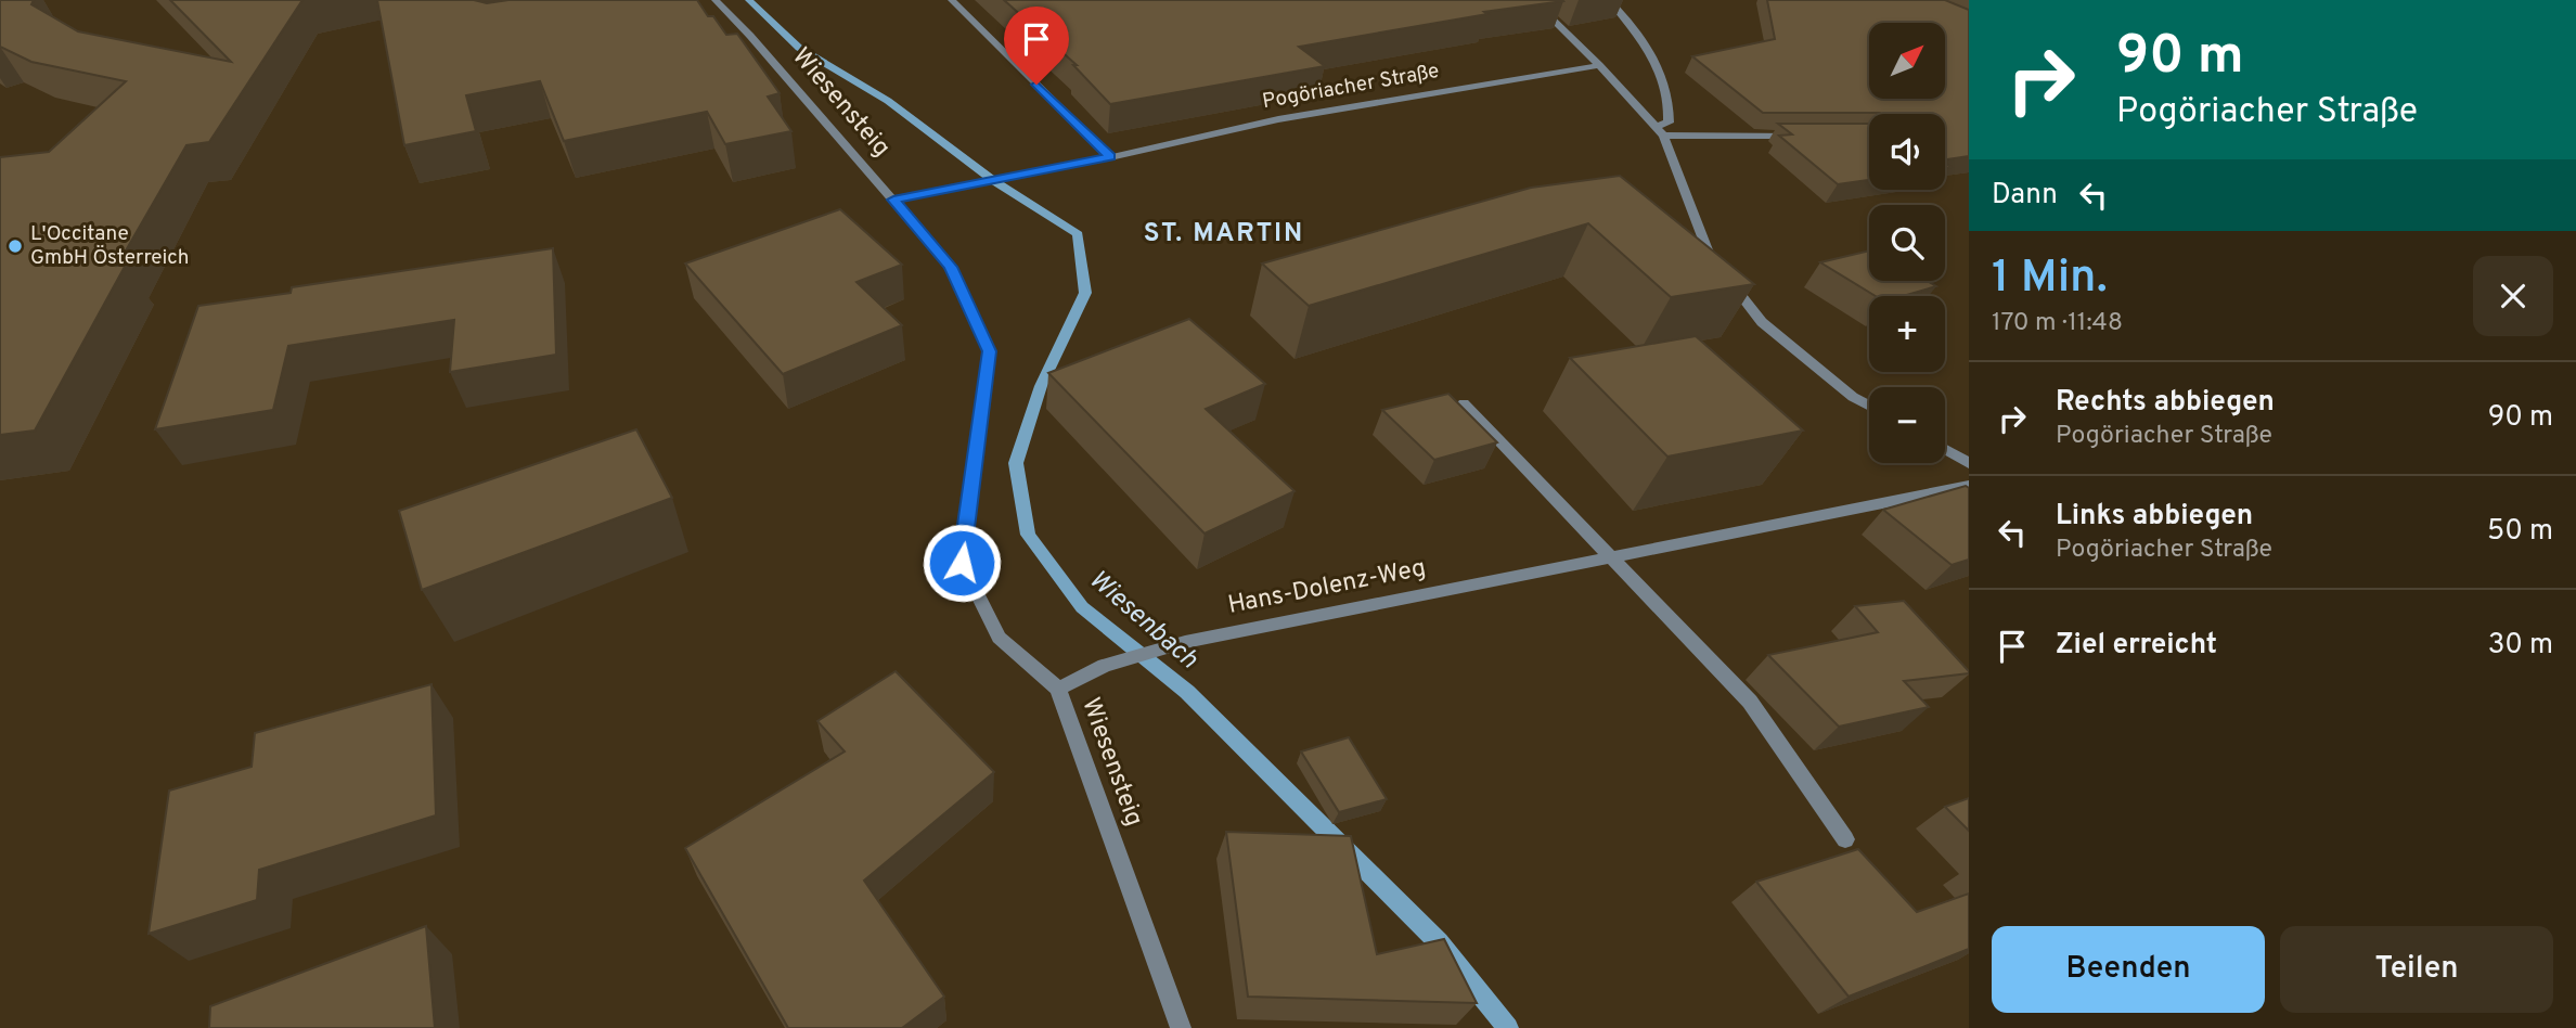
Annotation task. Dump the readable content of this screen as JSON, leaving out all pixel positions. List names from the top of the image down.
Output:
{
  "streets": {
    "street": ["Pogöriacher Straße", "Wiesensteig", "Hans-Dolenz-Weg"]
  },
  "crossings": [
    ["Pogöriacher Straße", "Wiesensteig"],
    ["Wiesensteig", "Hans-Dolenz-Weg"]
  ],
  "districts": ["ST. MARTIN"],
  "water": ["Wiesenbach"],
  "places": ["L'Occitane GmbH Österreich"],
  "north": "top right",
  "page": {
    "turn": ["90 m", "Pogöriacher Straße"],
    "map_buttons": ["+", "−"],
    "then": "Dann",
    "heading": ["1 Min.", "170 m · 11:48"],
    "list": [
      {
        "name": "Rechts abbiegen",
        "note": "Pogöriacher Straße",
        "value": "90 m"
      },
      {
        "name": "Links abbiegen",
        "note": "Pogöriacher Straße",
        "value": "50 m"
      },
      {
        "name": "Ziel erreicht",
        "value": "30 m"
      }
    ],
    "buttons": ["Beenden", "Teilen"]
  }
}
